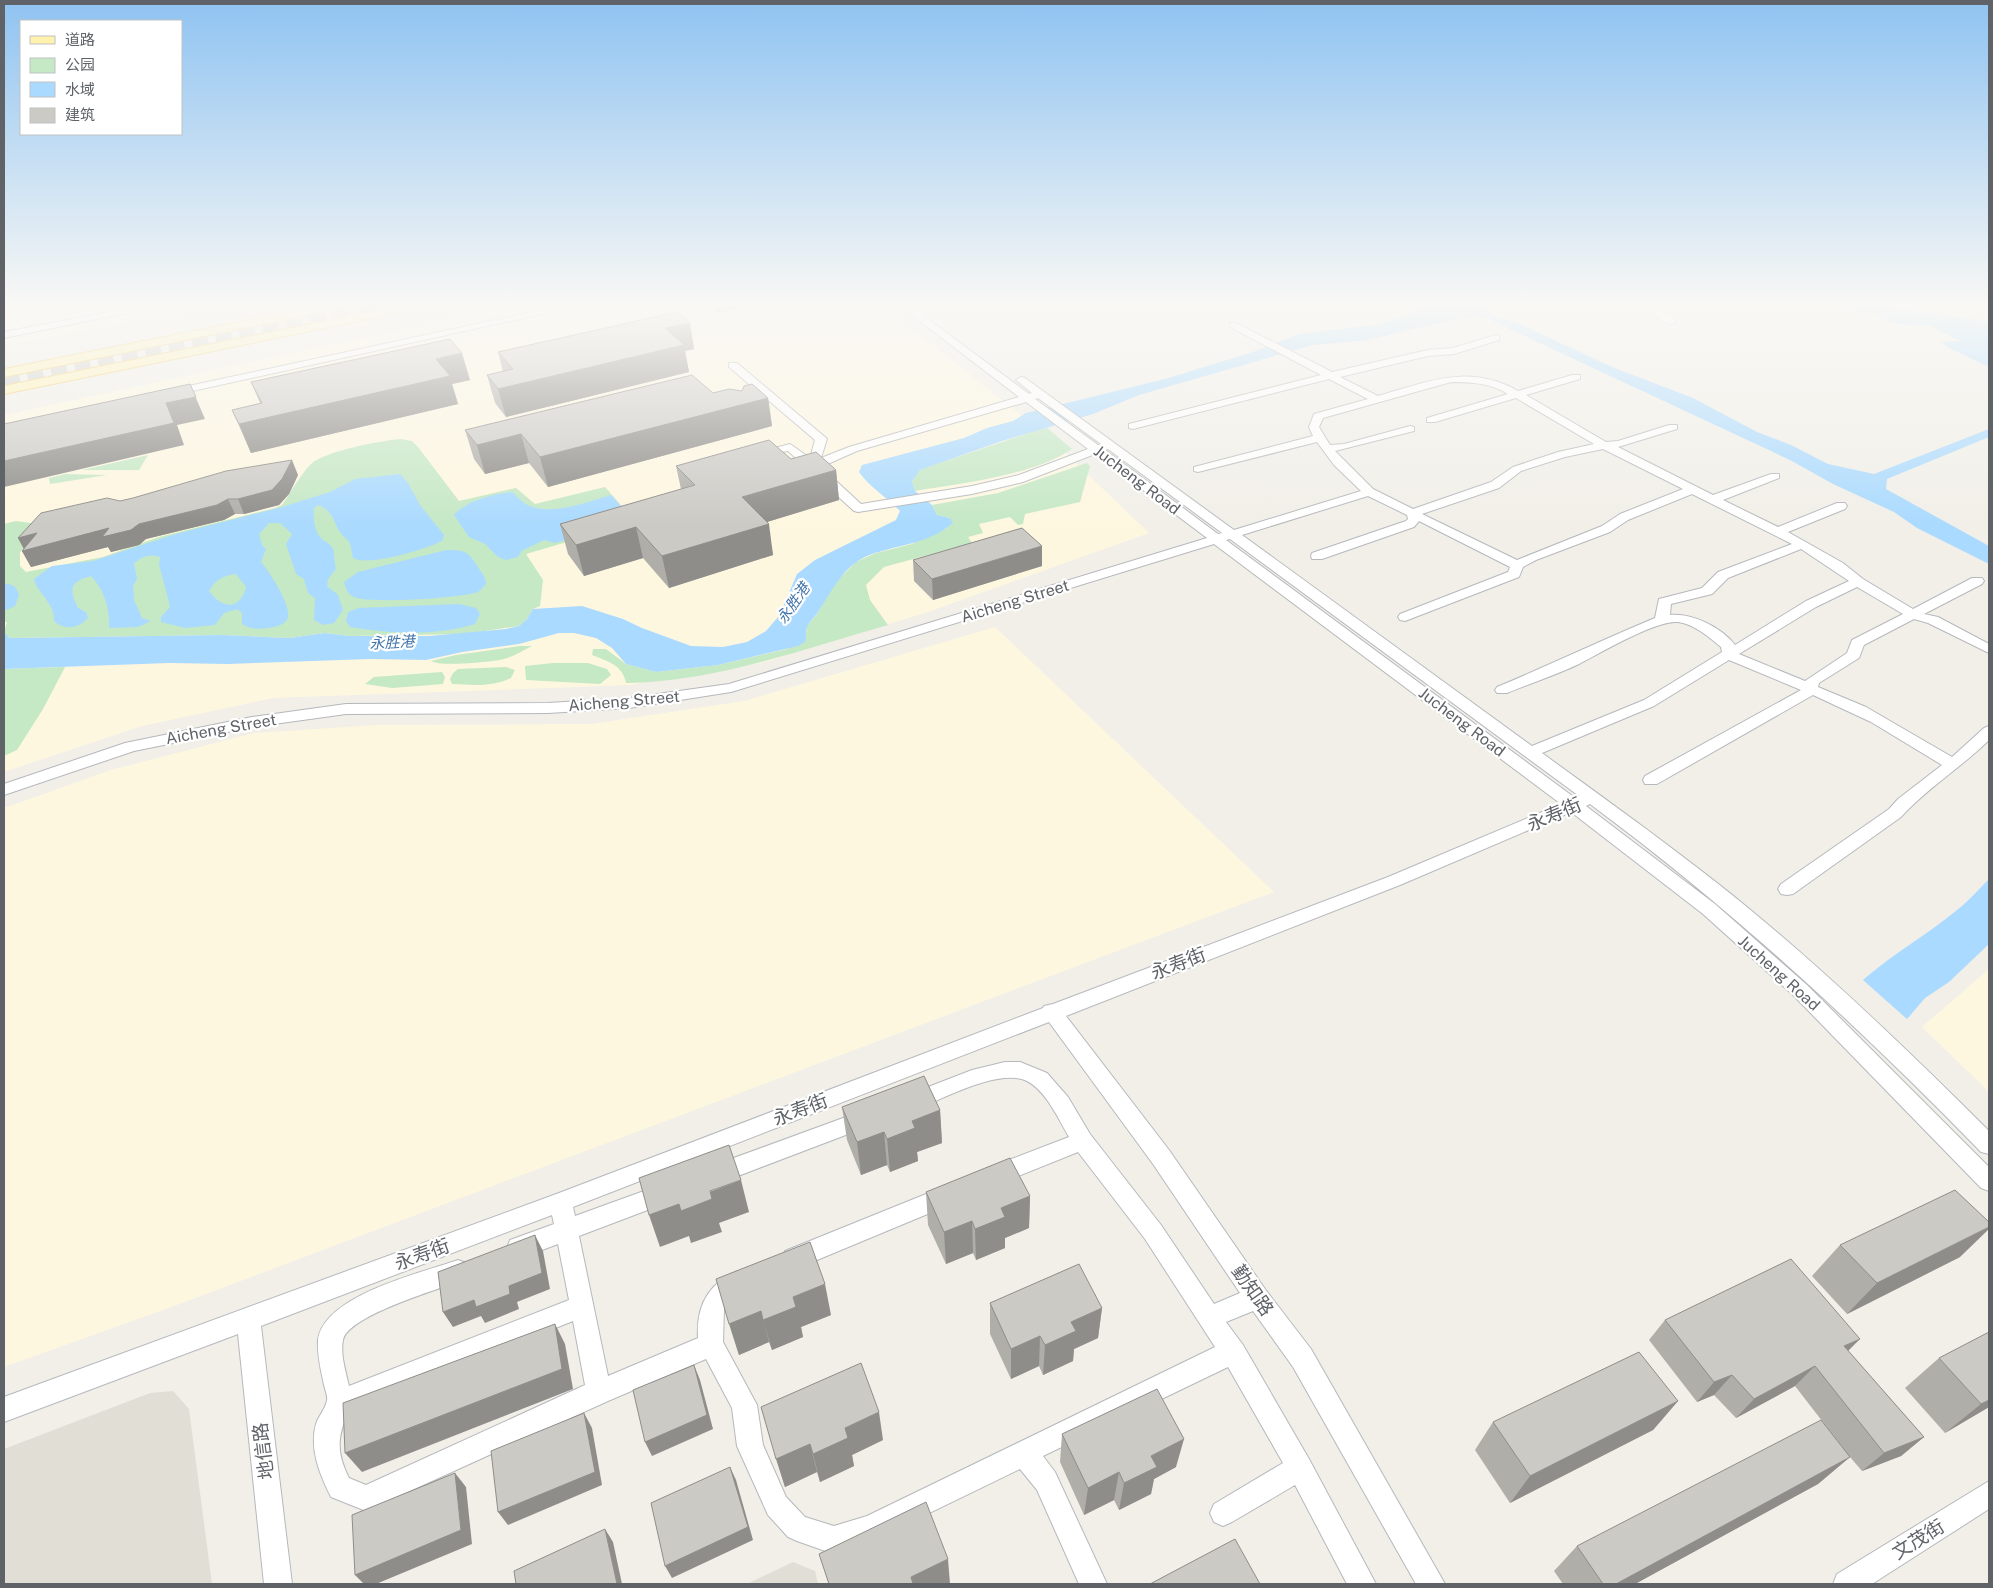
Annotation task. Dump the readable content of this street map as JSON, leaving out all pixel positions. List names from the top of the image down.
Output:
{
  "streets": {
    "street": [
      "Jucheng Road",
      "Aicheng Street",
      "永寿街",
      "勤知路",
      "地信路",
      "文茂街"
    ]
  },
  "crossings": [
    ["Jucheng Road", "Aicheng Street"],
    ["Jucheng Road", "永寿街"],
    ["永寿街", "勤知路"],
    ["永寿街", "地信路"]
  ],
  "water": ["永胜港"],
  "legend": [
    "道路",
    "公园",
    "水域",
    "建筑"
  ]
}
